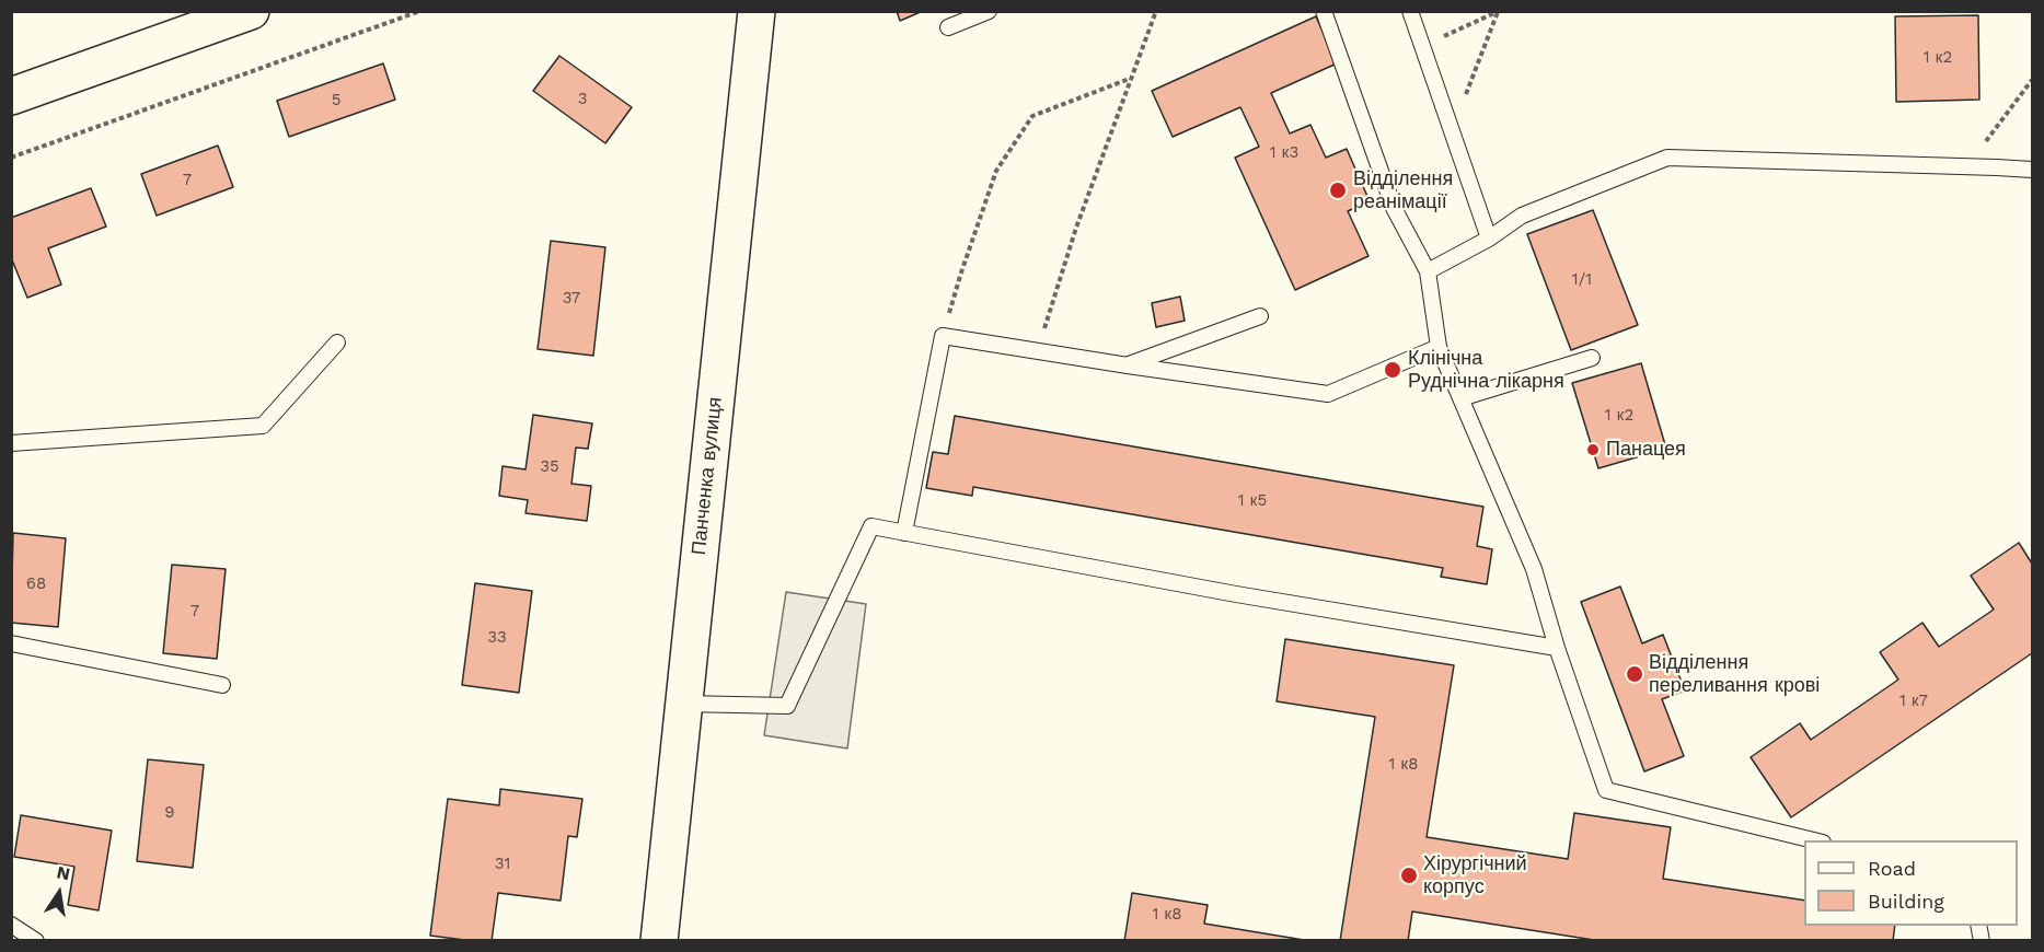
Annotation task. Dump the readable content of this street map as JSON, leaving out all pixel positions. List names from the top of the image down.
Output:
{
  "streets": {
    "street": ["Панченка вулиця"]
  },
  "places": [
    "Відділення реанімації",
    "Клінічна Руднічна лікарня",
    "Панацея",
    "Відділення переливання крові",
    "Хірургічний корпус"
  ],
  "house_numbers": [
    "1 к2",
    "3",
    "5",
    "1 к3",
    "7",
    "1/1",
    "37",
    "1 к2",
    "35",
    "1 к5",
    "68",
    "7",
    "33",
    "1 к7",
    "1 к8",
    "9",
    "31",
    "1 к8"
  ],
  "legend": ["Road", "Building"],
  "north": "top"
}
